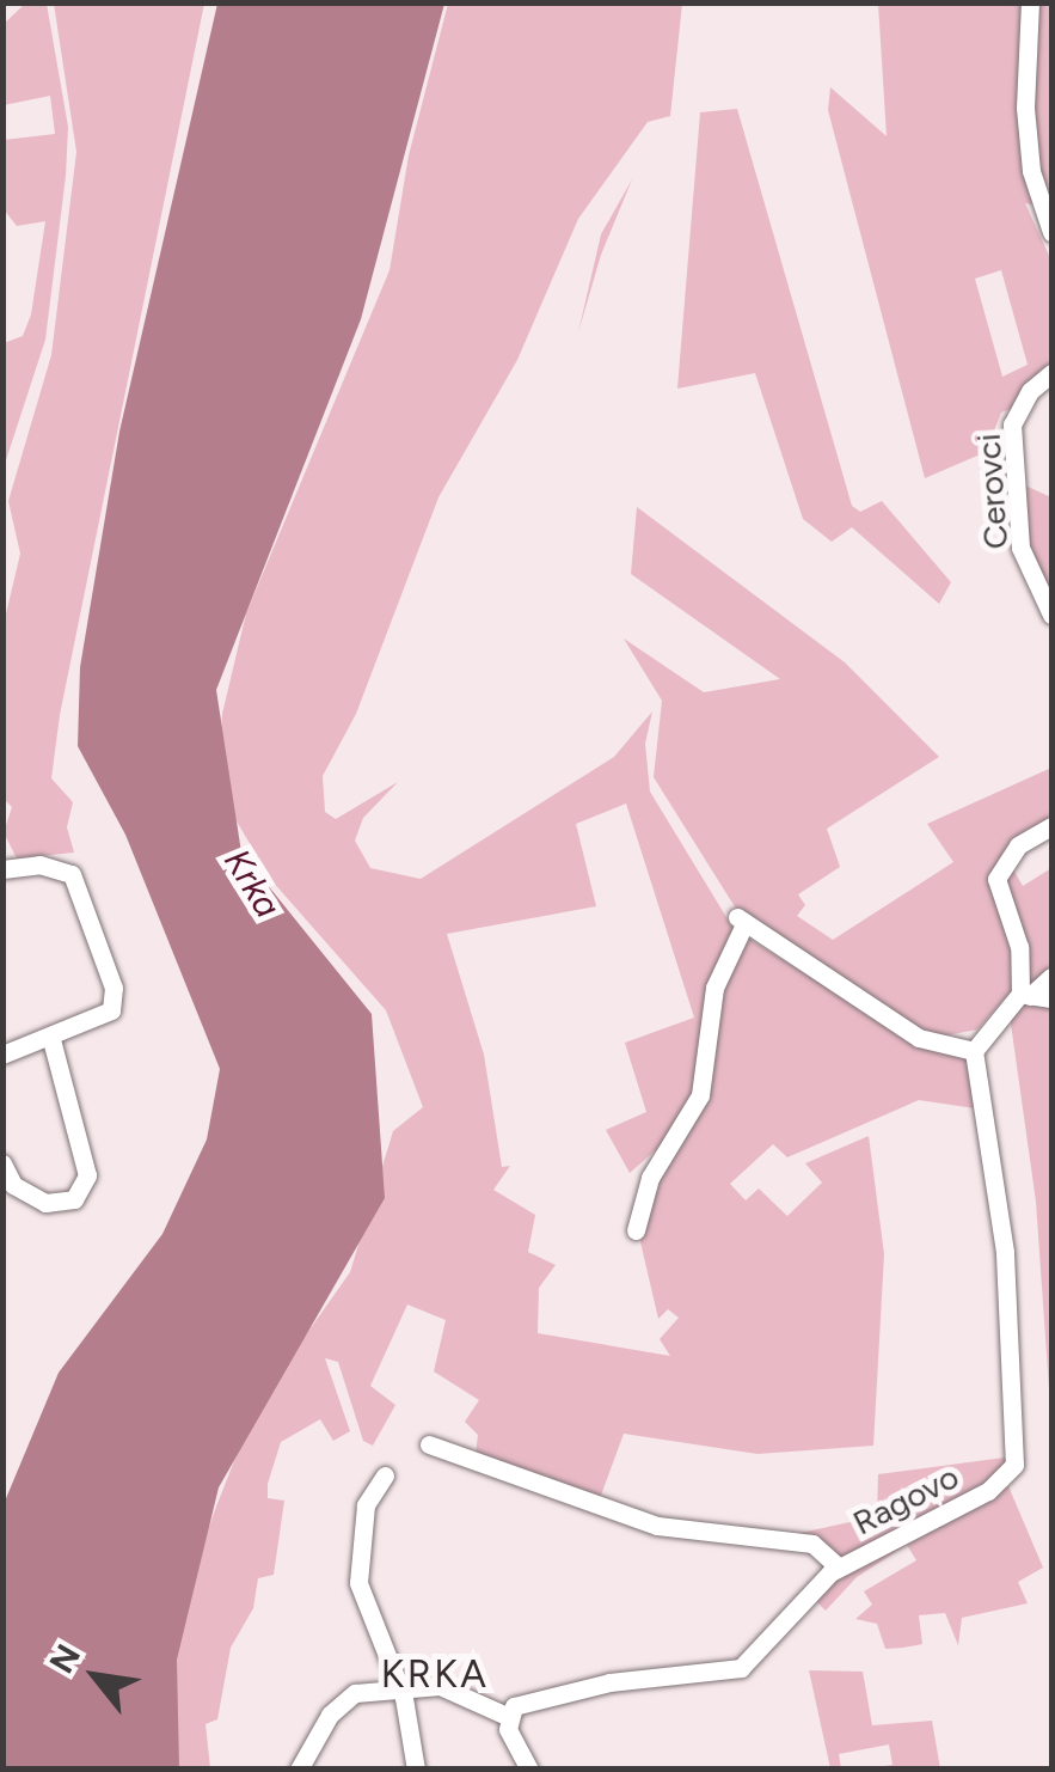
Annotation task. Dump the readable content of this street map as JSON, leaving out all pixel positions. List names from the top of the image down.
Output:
{
  "streets": {
    "street": ["Cerovci", "Ragovo"]
  },
  "districts": ["KRKA"],
  "water": ["Krka"],
  "north": "top left"
}
